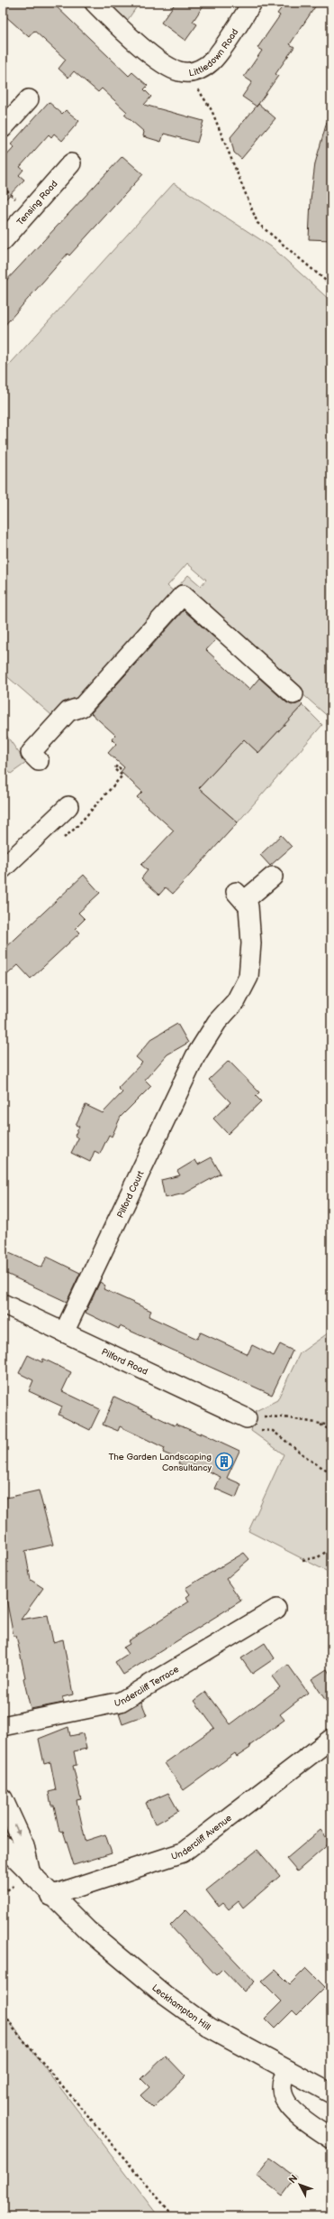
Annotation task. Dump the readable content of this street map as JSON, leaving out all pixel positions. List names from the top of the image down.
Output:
{
  "streets": {
    "street": [
      "Littledown Road",
      "Tensing Road",
      "Pilford Court",
      "Pilford Road",
      "Undercliff Terrace",
      "Undercliff Avenue",
      "Leckhampton Hill"
    ]
  },
  "crossings": [
    ["Pilford Court", "Pilford Road"],
    ["Undercliff Avenue", "Leckhampton Hill"]
  ],
  "places": {
    "building": ["The Garden Landscaping Consultancy"]
  },
  "north": "top left"
}
